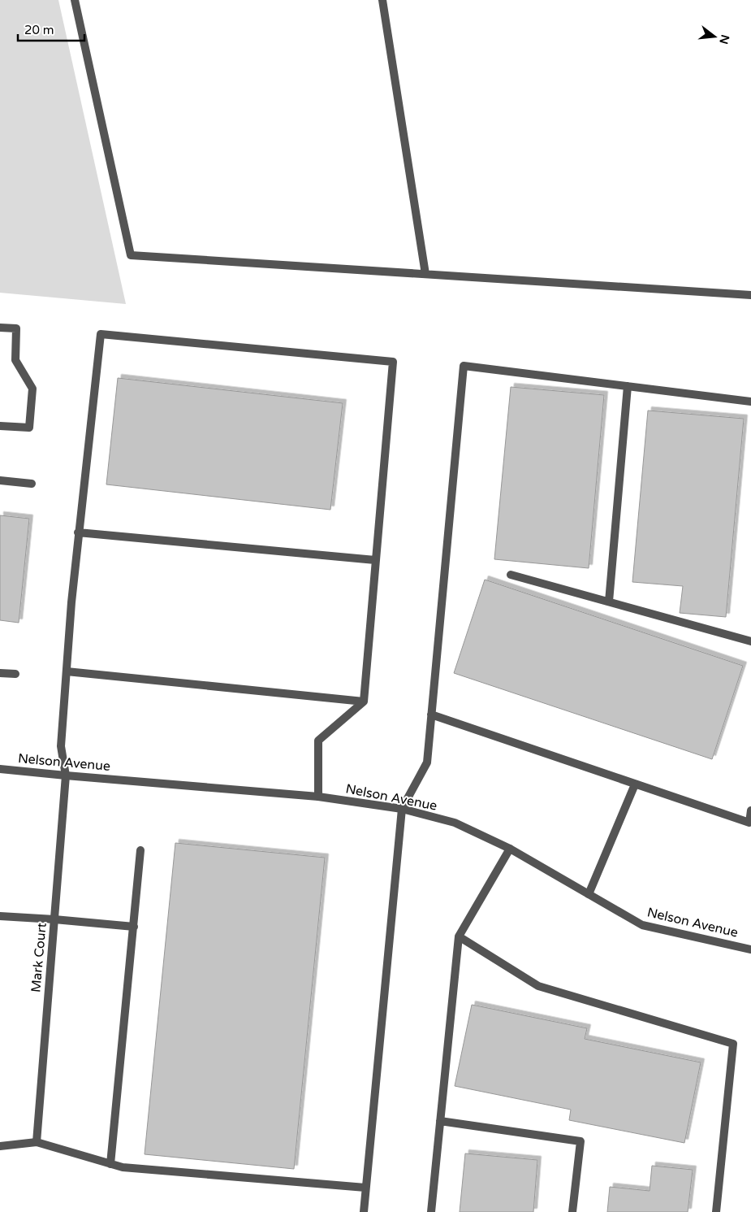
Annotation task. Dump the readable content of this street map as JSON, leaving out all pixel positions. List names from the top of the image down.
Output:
{
  "streets": {
    "street": ["Nelson Avenue", "Mark Court"]
  },
  "crossings": [
    ["Nelson Avenue", "Mark Court"]
  ],
  "scale_bar": "20 m",
  "north": "right"
}
